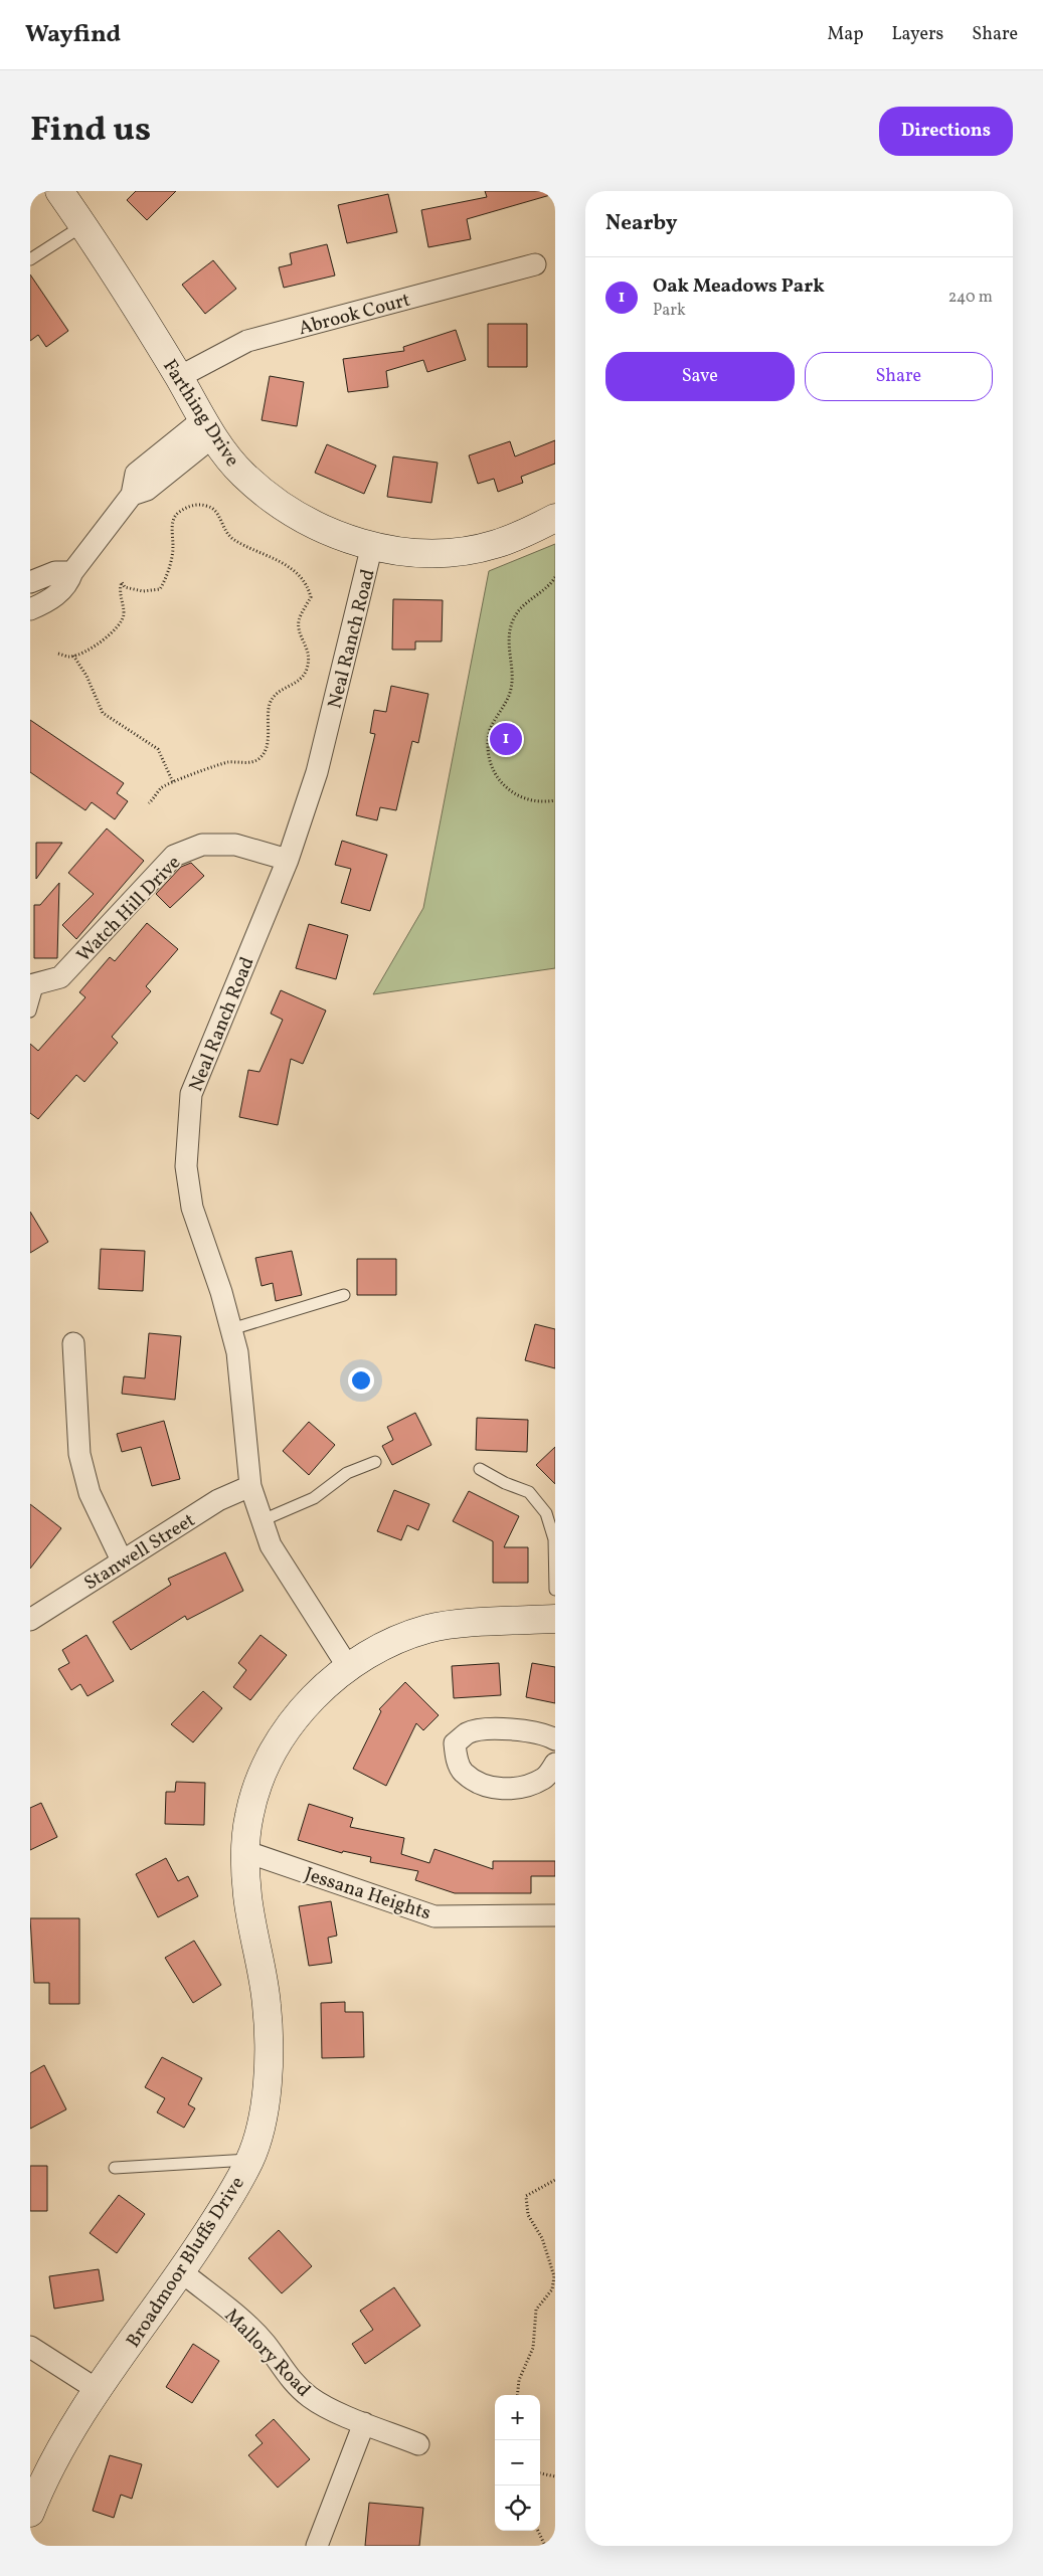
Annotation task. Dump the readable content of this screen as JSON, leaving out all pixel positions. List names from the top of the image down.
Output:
{
  "streets": {
    "street": [
      "Abrook Court",
      "Farthing Drive",
      "Neal Ranch Road",
      "Watch Hill Drive",
      "Stanwell Street",
      "Jessana Heights",
      "Broadmoor Bluffs Drive",
      "Mallory Road"
    ]
  },
  "crossings": [
    ["Abrook Court", "Farthing Drive"],
    ["Farthing Drive", "Neal Ranch Road"],
    ["Neal Ranch Road", "Watch Hill Drive"],
    ["Neal Ranch Road", "Stanwell Street"],
    ["Neal Ranch Road", "Broadmoor Bluffs Drive"],
    ["Jessana Heights", "Broadmoor Bluffs Drive"],
    ["Broadmoor Bluffs Drive", "Mallory Road"]
  ],
  "page": {
    "header": "Wayfind",
    "nav": ["Map", "Layers", "Share"],
    "title": "Find us",
    "buttons": [
      "Directions",
      ["Save", "Share"]
    ],
    "heading": "Nearby",
    "list": [
      {
        "mark": "1",
        "name": "Oak Meadows Park",
        "note": "Park",
        "value": "240 m"
      }
    ],
    "pins": "1",
    "map_buttons": ["+", "−"]
  }
}
